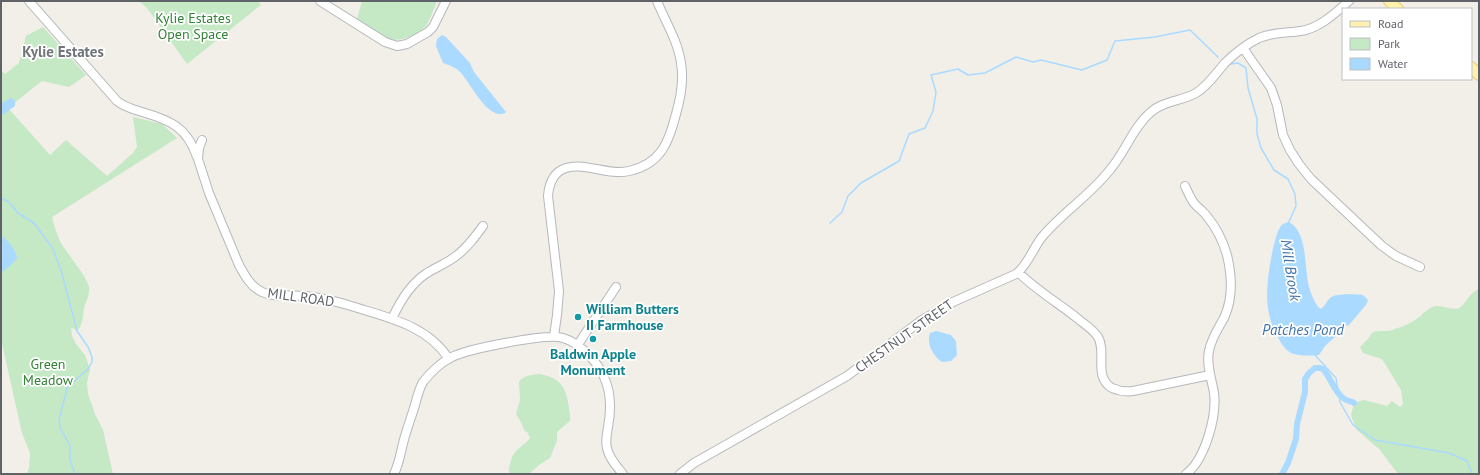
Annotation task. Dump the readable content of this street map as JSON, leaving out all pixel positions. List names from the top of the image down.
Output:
{
  "streets": {
    "street": ["MILL ROAD", "CHESTNUT STREET"]
  },
  "districts": ["Kylie Estates"],
  "water": ["Mill Brook", "Patches Pond"],
  "parks": ["Kylie Estates Open Space", "Green Meadow"],
  "places": ["William Butters II Farmhouse", "Baldwin Apple Monument"],
  "legend": ["Road", "Park", "Water"]
}
